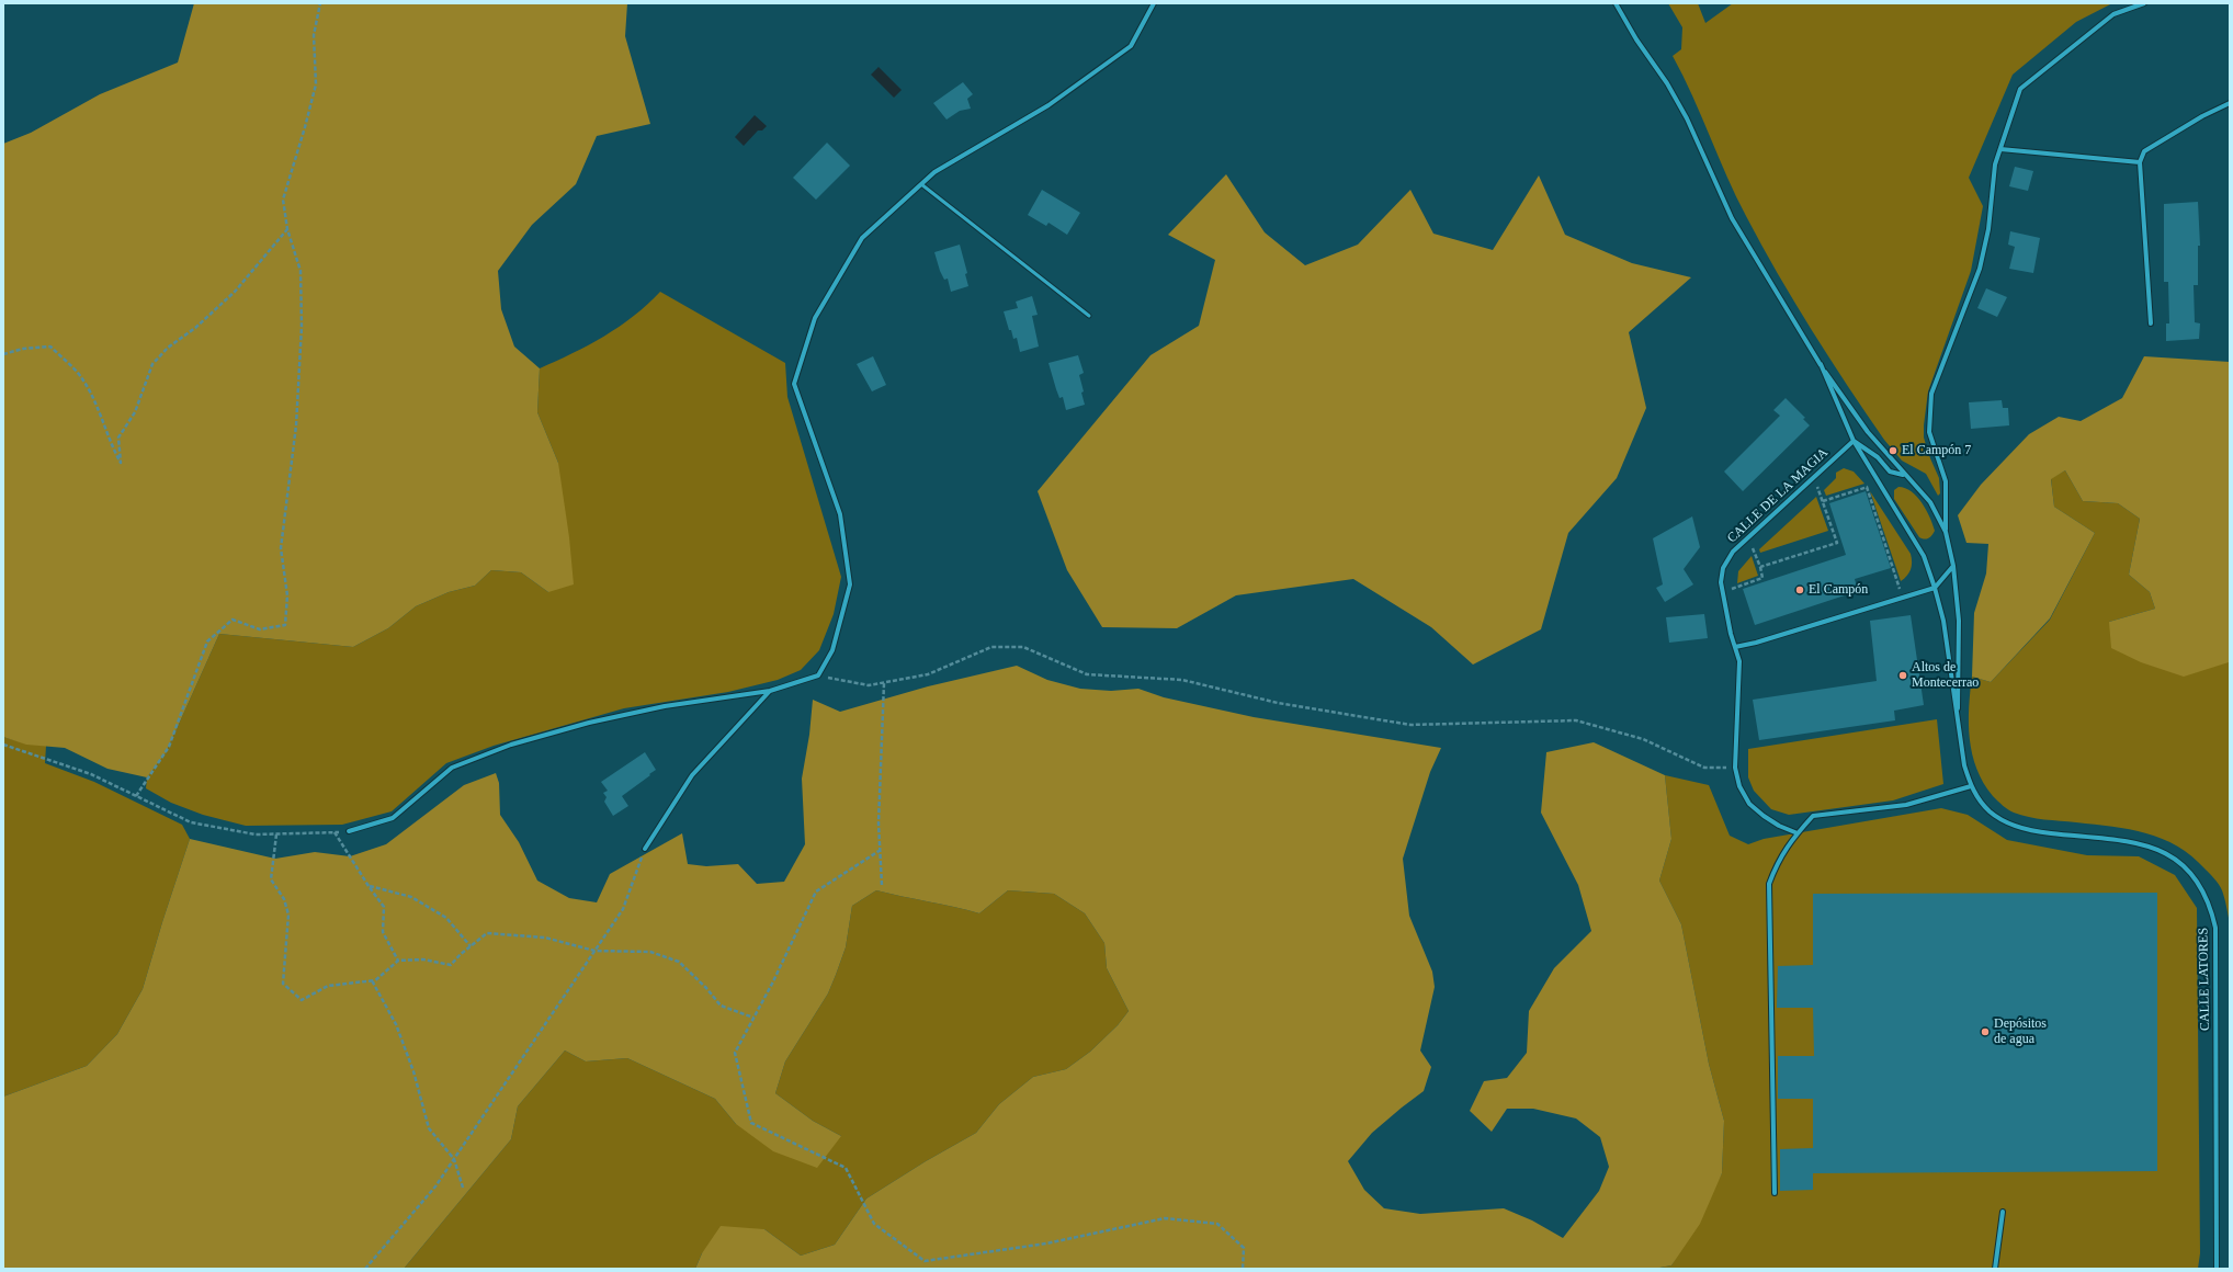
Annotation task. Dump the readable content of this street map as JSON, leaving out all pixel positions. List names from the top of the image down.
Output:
{
  "streets": {
    "street": ["CALLE DE LA MAGIA", "CALLE LATORES"]
  },
  "places": [
    "El Campón 7",
    "El Campón",
    "Altos de Montecerrao",
    "Depósitos de agua"
  ]
}
